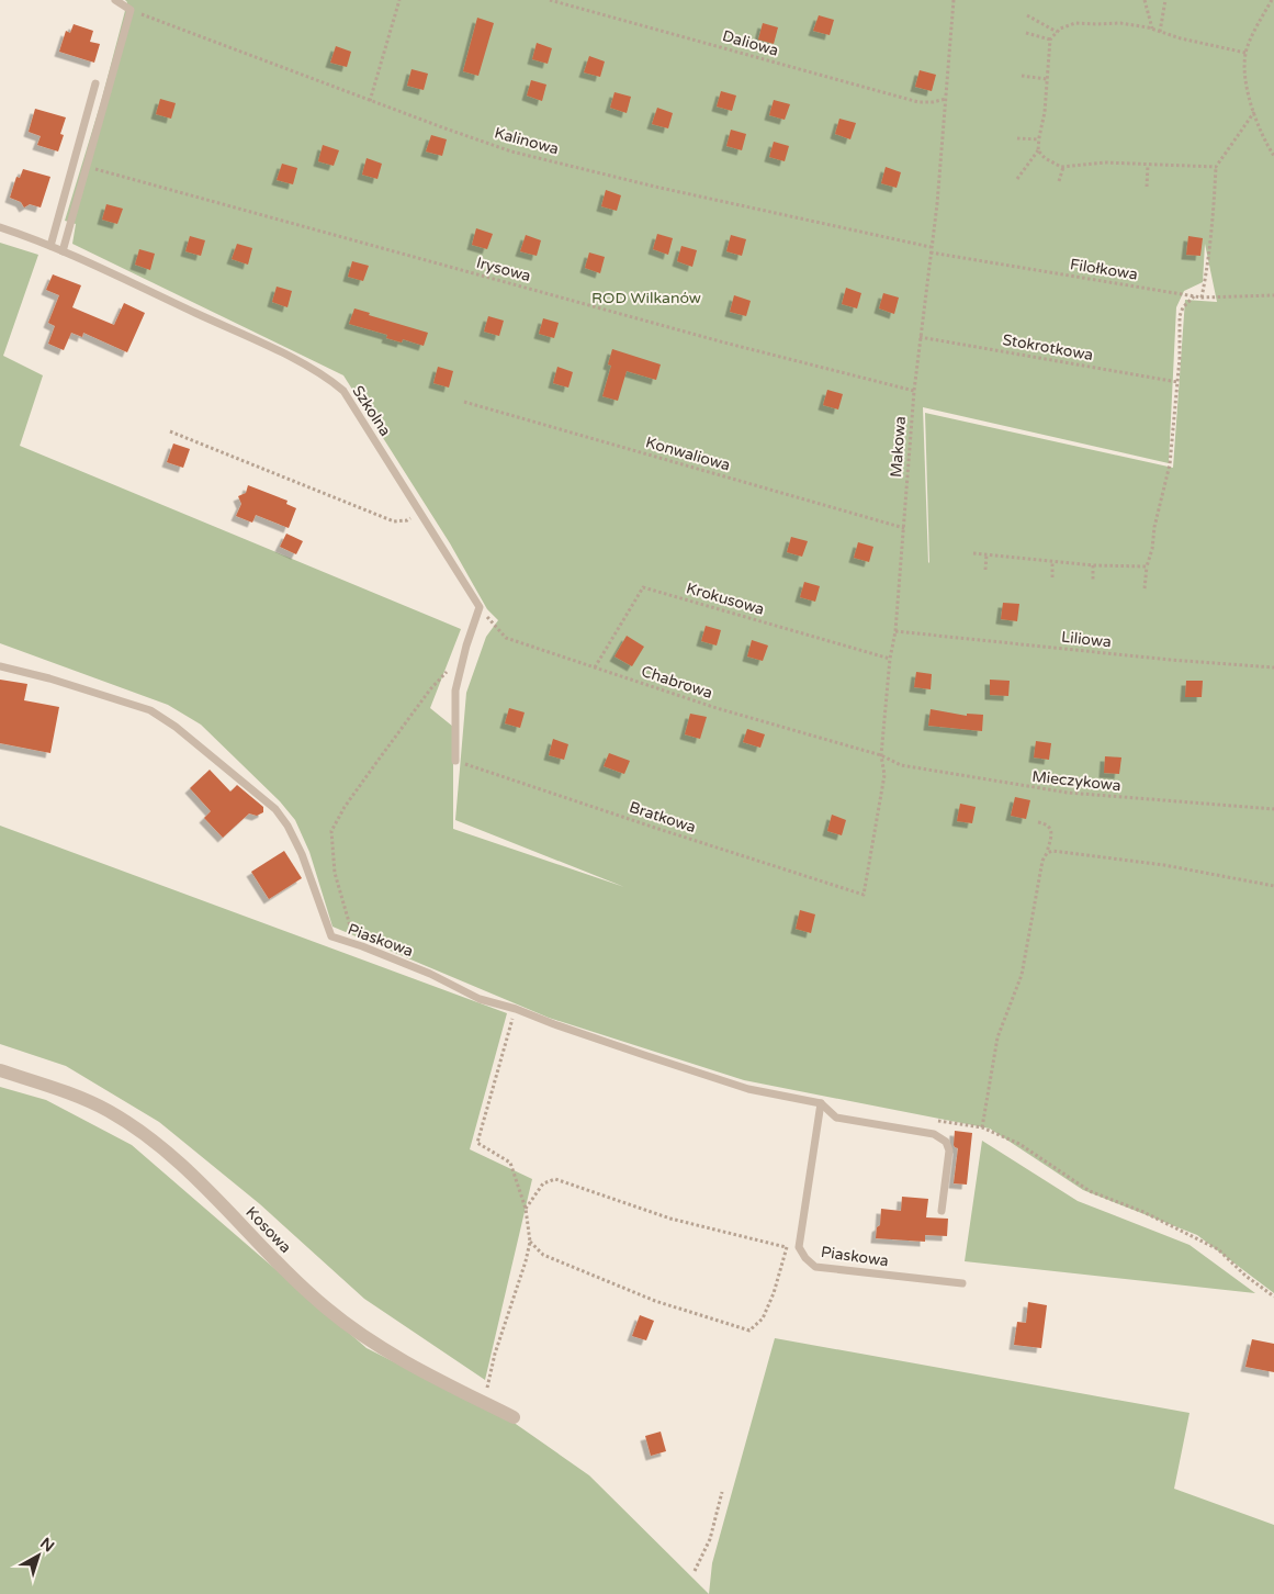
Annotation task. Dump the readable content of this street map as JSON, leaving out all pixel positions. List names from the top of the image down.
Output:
{
  "streets": {
    "street": ["Kosowa"],
    "lane": ["Szkolna", "Piaskowa"],
    "path": [
      "Daliowa",
      "Kalinowa",
      "Irysowa",
      "Filołkowa",
      "Stokrotkowa",
      "Makowa",
      "Konwaliowa",
      "Krokusowa",
      "Liliowa",
      "Chabrowa",
      "Mieczykowa",
      "Bratkowa"
    ]
  },
  "crossings": [
    ["Daliowa", "Makowa"],
    ["Kalinowa", "Makowa"],
    ["Irysowa", "Makowa"],
    ["Filołkowa", "Makowa"],
    ["Stokrotkowa", "Makowa"],
    ["Szkolna", "Chabrowa"],
    ["Makowa", "Konwaliowa"],
    ["Makowa", "Krokusowa"],
    ["Makowa", "Liliowa"],
    ["Makowa", "Chabrowa"],
    ["Makowa", "Mieczykowa"],
    ["Makowa", "Bratkowa"],
    ["Krokusowa", "Chabrowa"],
    ["Chabrowa", "Mieczykowa"]
  ],
  "parks": ["ROD Wilkanów"],
  "north": "top right"
}
